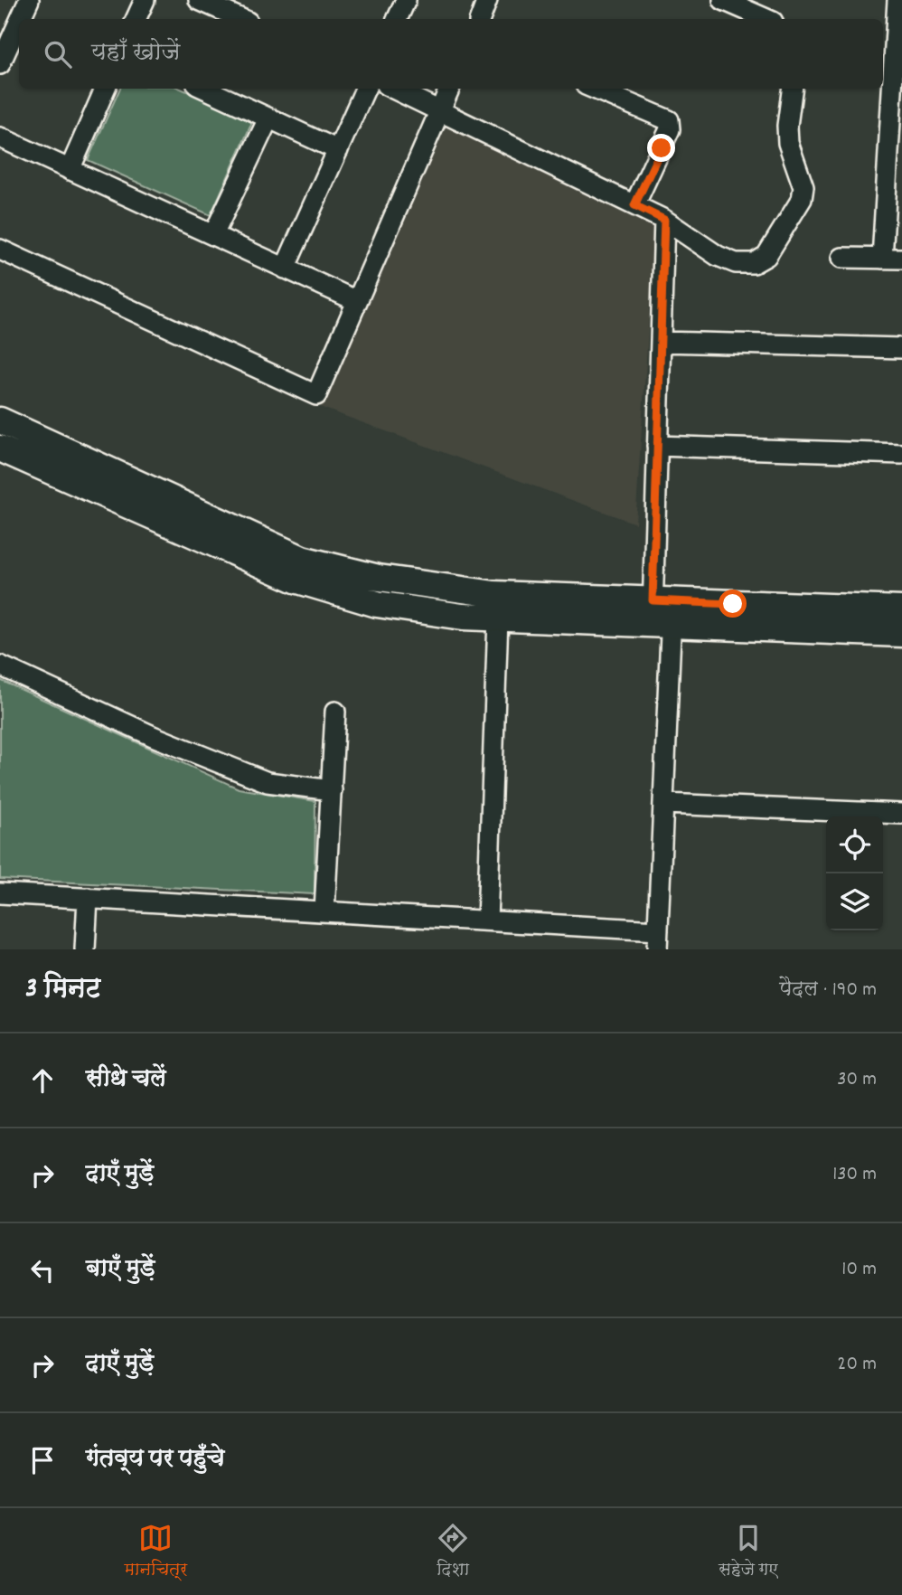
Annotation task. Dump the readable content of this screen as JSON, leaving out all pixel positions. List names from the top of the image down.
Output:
{
  "page": {
    "search": "यहाँ खोजें",
    "heading": ["3 मिनट", "पैदल · 190 m"],
    "list": [
      ["सीधे चलें", "30 m"],
      ["दाएँ मुड़ें", "130 m"],
      ["बाएँ मुड़ें", "10 m"],
      ["दाएँ मुड़ें", "20 m"],
      "गंतव्य पर पहुँचे"
    ],
    "nav": ["मानचित्र", "दिशा", "सहेजे गए"]
  }
}
